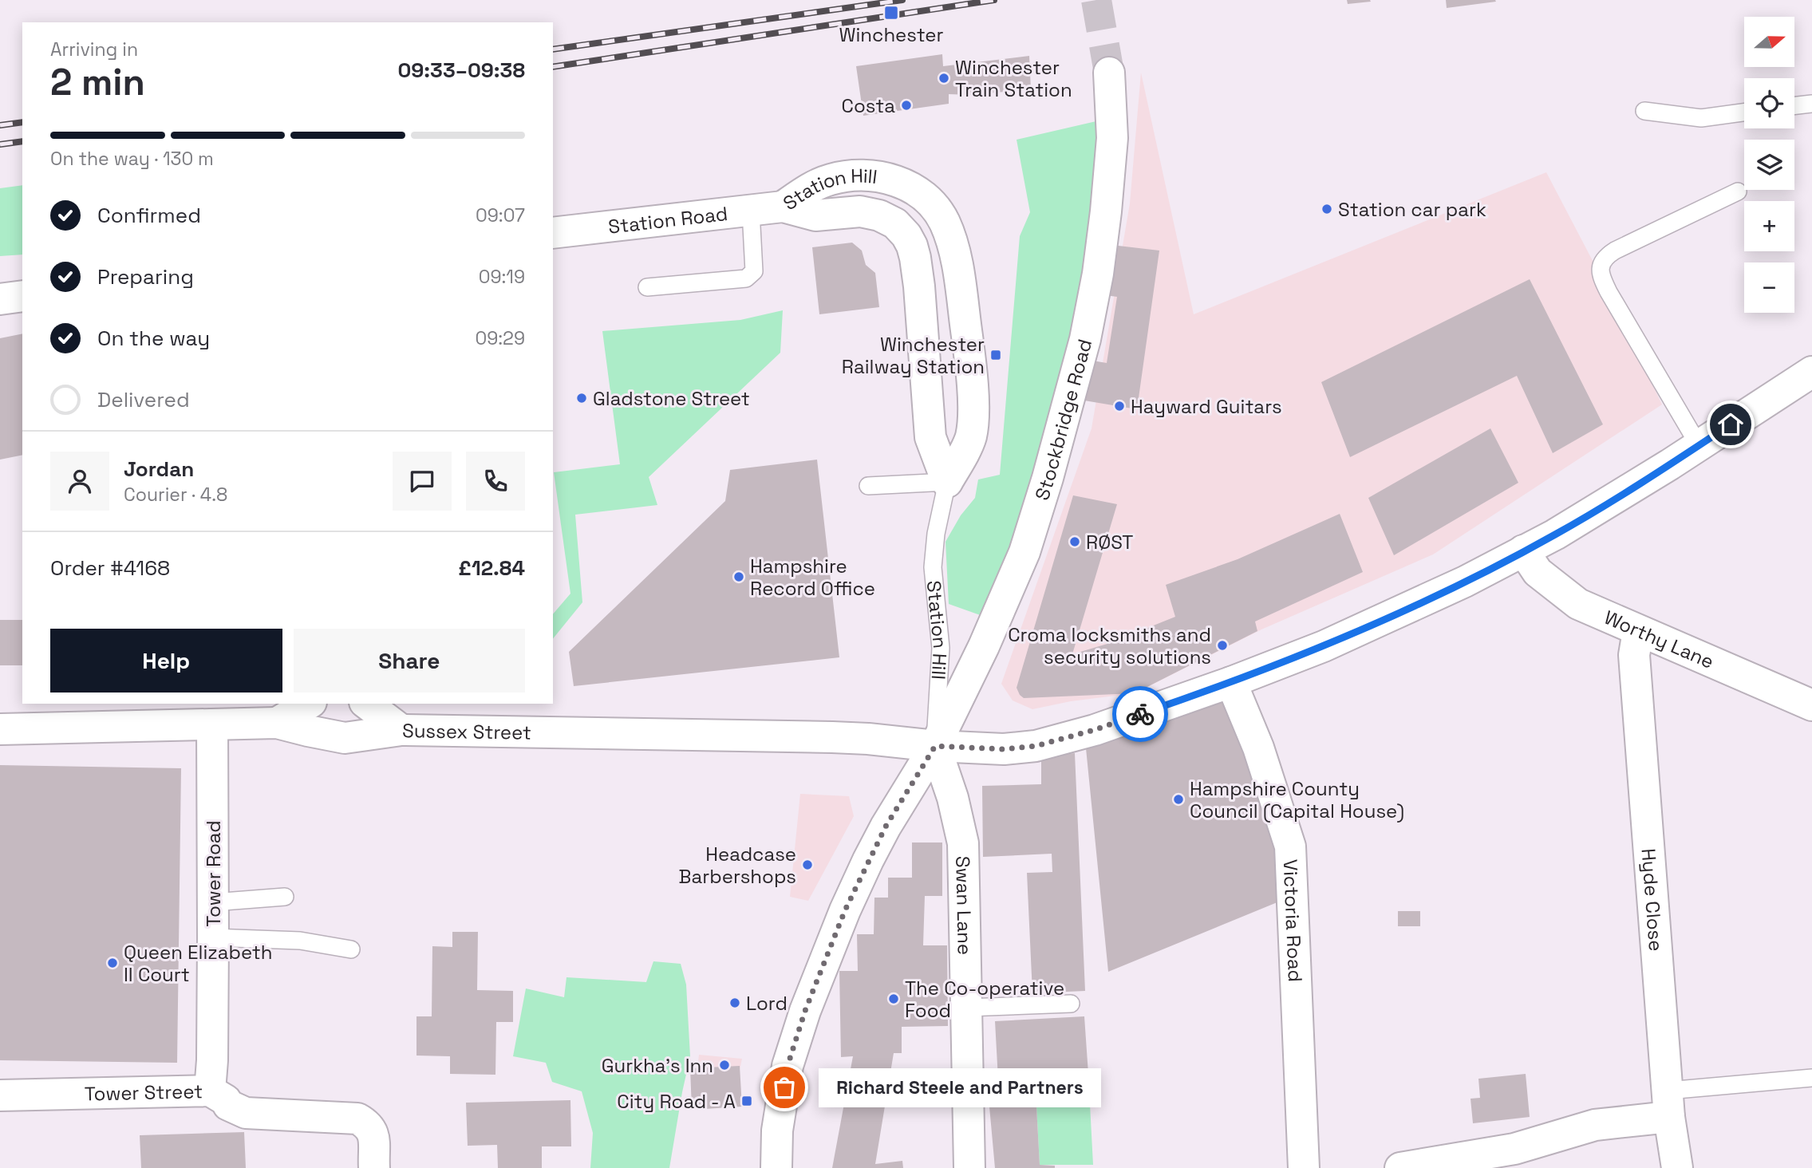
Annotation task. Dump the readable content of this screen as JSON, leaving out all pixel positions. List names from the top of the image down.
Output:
{
  "streets": {
    "street": [
      "Station Hill",
      "Station Road",
      "Stockbridge Road",
      "Worthy Lane",
      "Sussex Street",
      "Tower Road",
      "Hyde Close",
      "Swan Lane",
      "Victoria Road",
      "Tower Street"
    ]
  },
  "crossings": [
    ["Station Hill", "Station Road"],
    ["Station Hill", "Stockbridge Road"],
    ["Station Hill", "Sussex Street"],
    ["Station Hill", "Swan Lane"],
    ["Stockbridge Road", "Sussex Street"],
    ["Stockbridge Road", "Swan Lane"],
    ["Worthy Lane", "Sussex Street"],
    ["Worthy Lane", "Hyde Close"],
    ["Sussex Street", "Tower Road"],
    ["Sussex Street", "Swan Lane"],
    ["Sussex Street", "Victoria Road"],
    ["Tower Road", "Tower Street"]
  ],
  "places": {
    "transit": ["Winchester", "Winchester Railway Station", "City Road - A"],
    "other": [
      "Winchester Train Station",
      "Costa",
      "Station car park",
      "Gladstone Street",
      "Hayward Guitars",
      "RØST",
      "Hampshire Record Office",
      "Croma locksmiths and security solutions",
      "Hampshire County Council (Capital House)",
      "Headcase Barbershops",
      "Queen Elizabeth II Court",
      "The Co-operative Food",
      "Lord",
      "Gurkha's Inn",
      "Richard Steele and Partners"
    ]
  },
  "north": "right",
  "page": {
    "map_buttons": ["+", "−"],
    "heading": ["2 min", "Arriving in", "09:33–09:38"],
    "panel": [
      "Jordan",
      "Courier · 4.8",
      "Order #4168",
      "£12.84"
    ],
    "bar": "On the way · 130 m",
    "list": [
      ["Confirmed", "09:07"],
      ["Preparing", "09:19"],
      ["On the way", "09:29"],
      "Delivered"
    ],
    "buttons": ["Help", "Share"],
    "bubble": "Richard Steele and Partners"
  }
}
